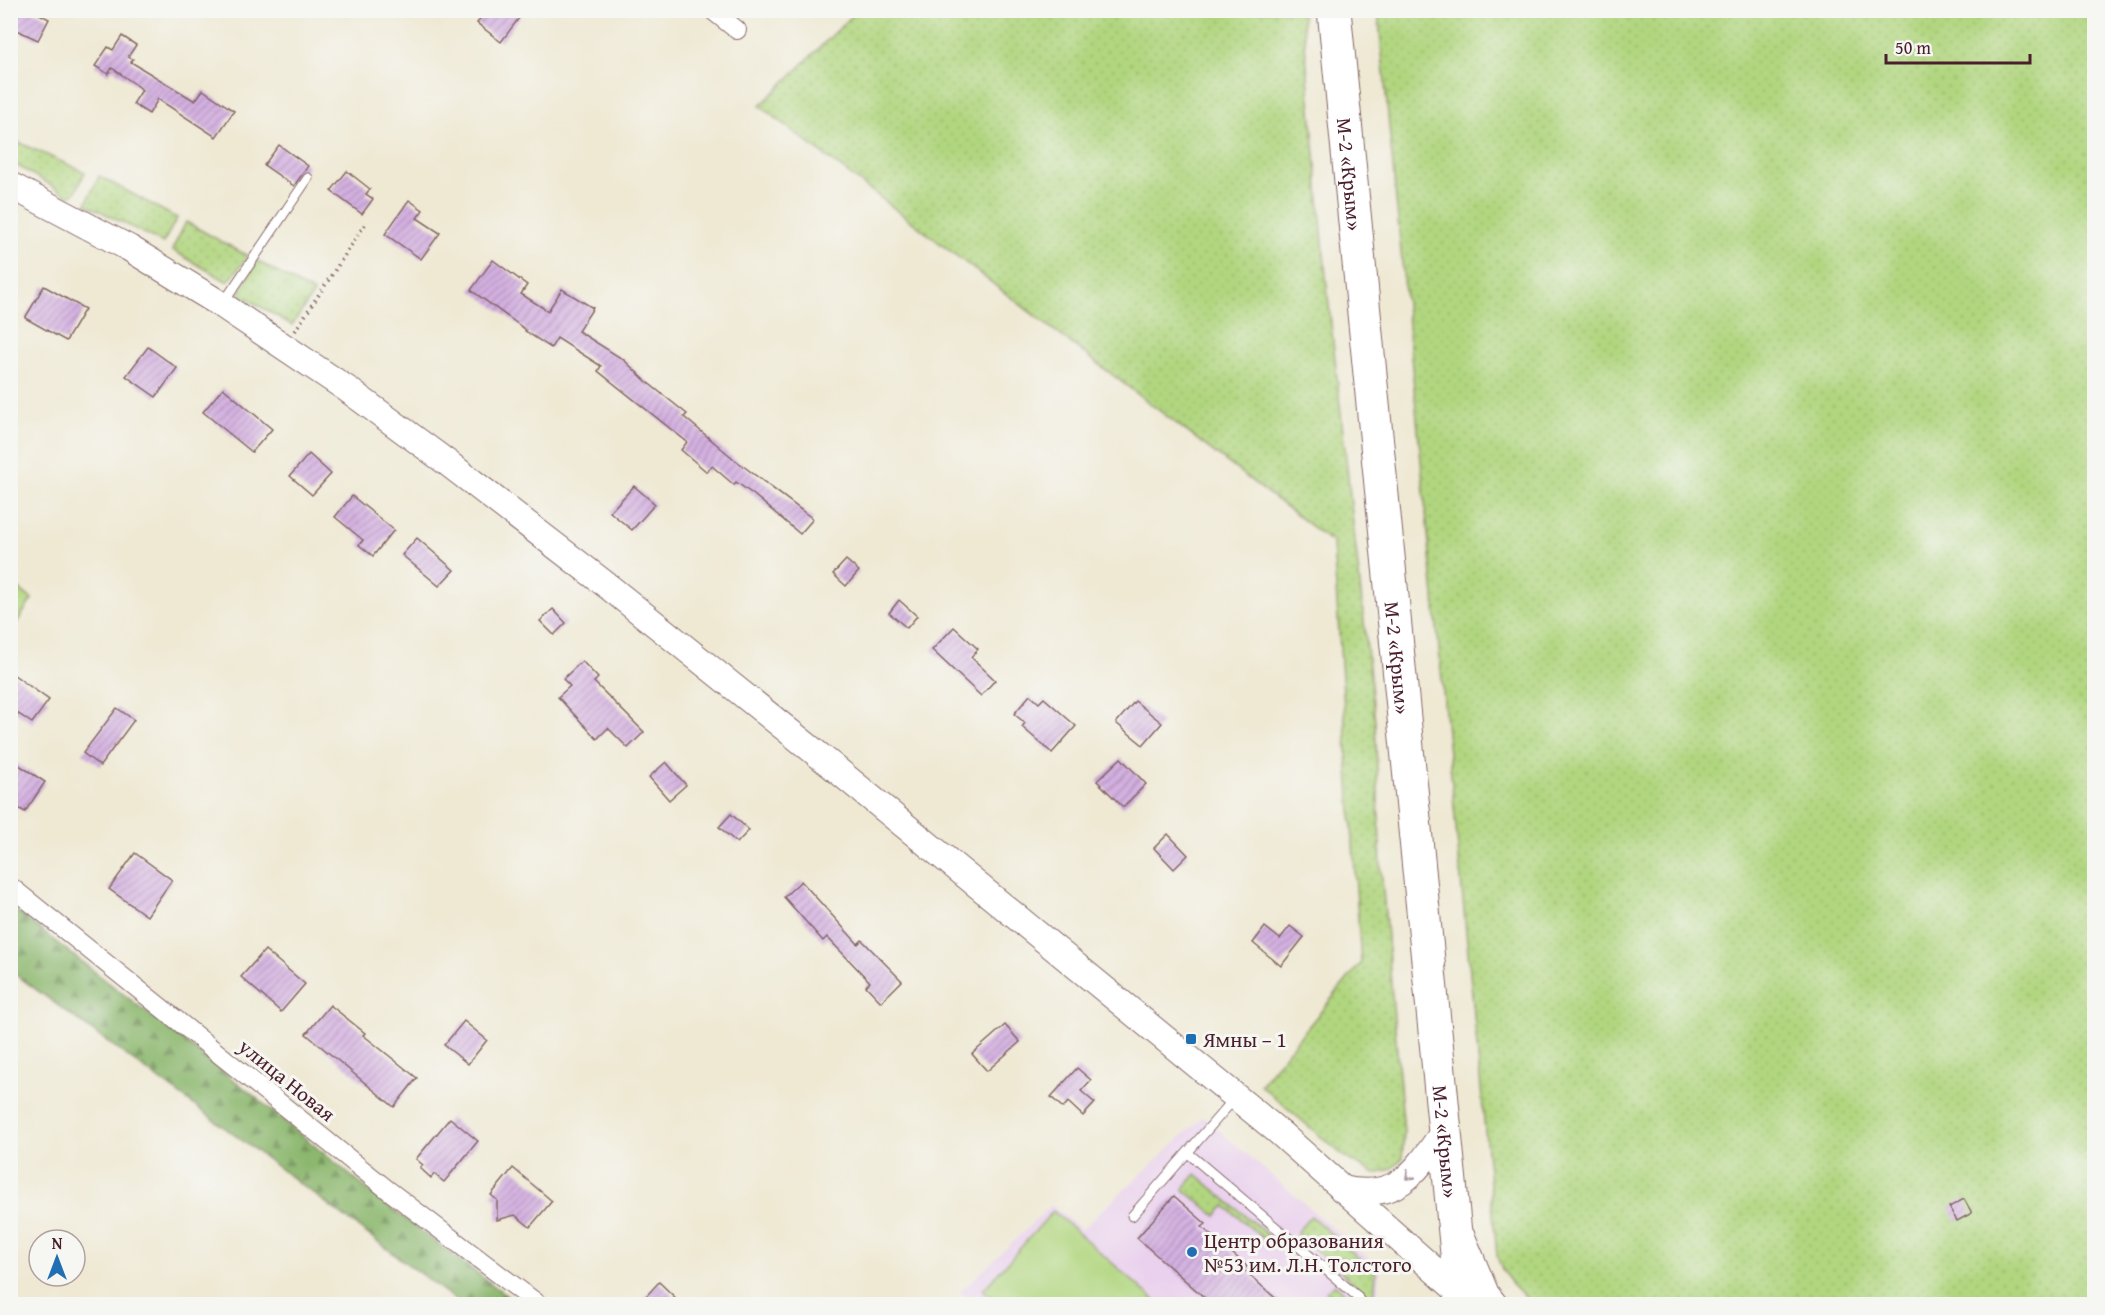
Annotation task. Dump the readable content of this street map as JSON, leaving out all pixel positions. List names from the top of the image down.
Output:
{
  "streets": {
    "highway": ["М-2 «Крым»"],
    "street": ["улица Новая"]
  },
  "places": {
    "transit": ["Ямны – 1"],
    "other": ["Центр образования №53 им. Л.Н. Толстого"]
  },
  "scale_bar": "50 m",
  "north": "top"
}
